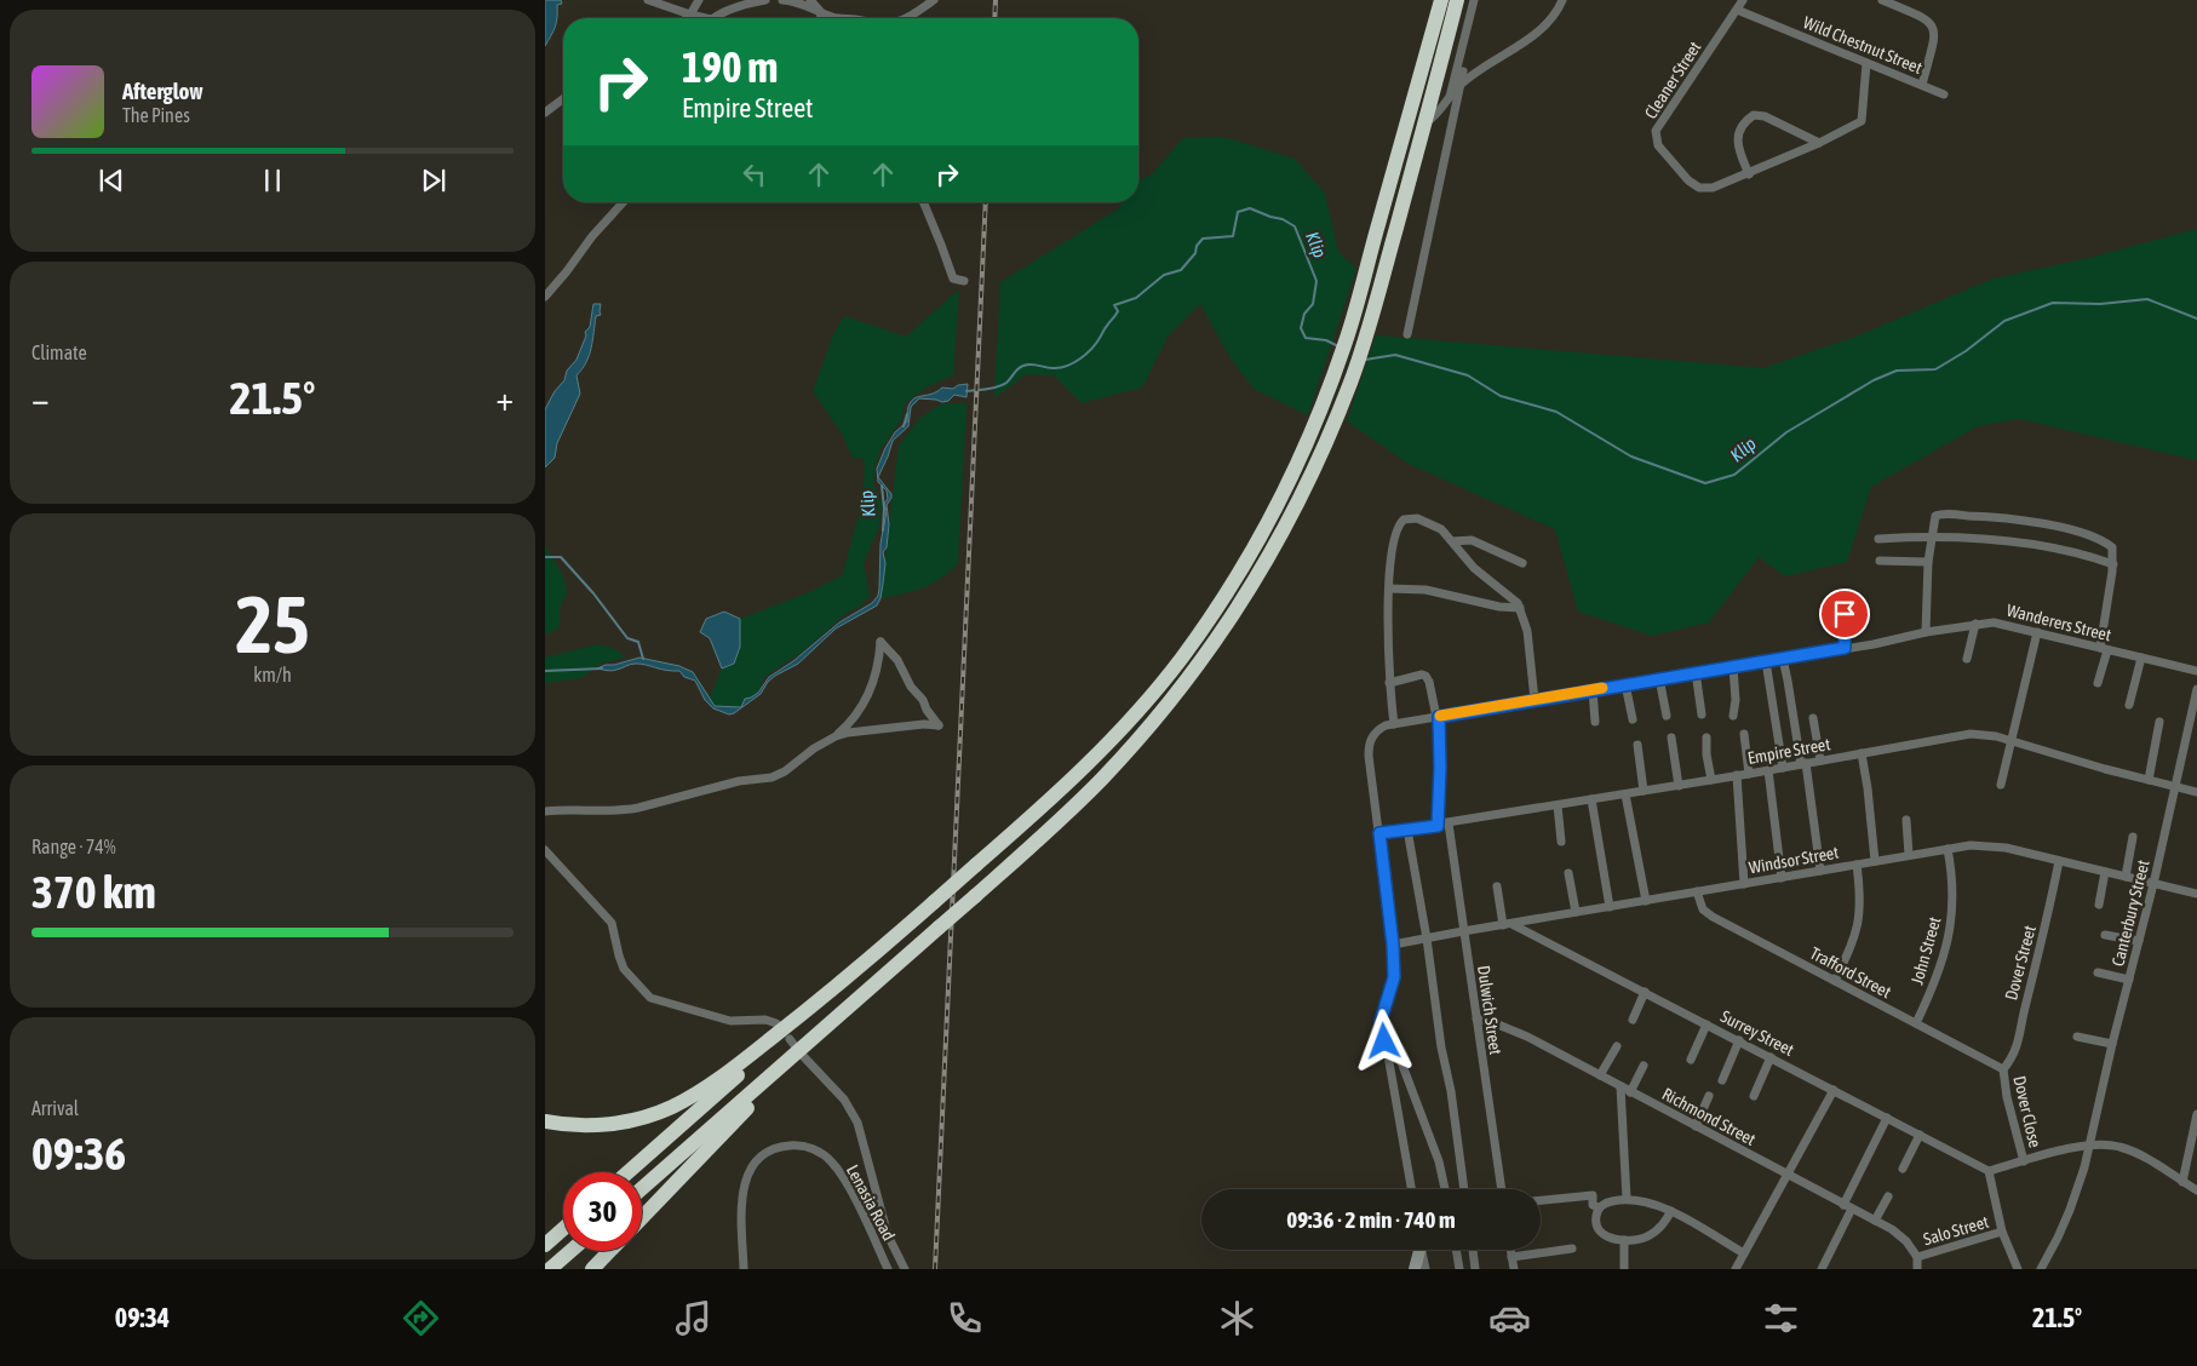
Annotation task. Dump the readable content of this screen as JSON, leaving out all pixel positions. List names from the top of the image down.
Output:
{
  "streets": {
    "street": [
      "Wild Chestnut Street",
      "Cleaner Street",
      "Wanderers Street",
      "Empire Street",
      "Windsor Street",
      "Canterbury Street",
      "John Street",
      "Dover Street",
      "Trafford Street",
      "Dulwich Street",
      "Surrey Street",
      "Dover Close",
      "Richmond Street",
      "Lenasia Road",
      "Salo Street"
    ]
  },
  "crossings": [
    ["Wild Chestnut Street", "Cleaner Street"],
    ["Wanderers Street", "Empire Street"],
    ["Wanderers Street", "Windsor Street"],
    ["Empire Street", "Canterbury Street"],
    ["Empire Street", "Dulwich Street"],
    ["Windsor Street", "Canterbury Street"],
    ["Windsor Street", "John Street"],
    ["Windsor Street", "Dover Street"],
    ["Windsor Street", "Trafford Street"],
    ["Windsor Street", "Dulwich Street"],
    ["Windsor Street", "Surrey Street"],
    ["John Street", "Trafford Street"],
    ["Dover Street", "Trafford Street"],
    ["Dover Street", "Dover Close"],
    ["Trafford Street", "Dover Close"],
    ["Dulwich Street", "Richmond Street"],
    ["Richmond Street", "Salo Street"]
  ],
  "water": ["Klip"],
  "page": {
    "turn": ["190 m", "Empire Street"],
    "song": ["Afterglow", "The Pines"],
    "tile": [
      "Climate",
      ["25", "km/h"],
      ["Range · 74%", "370 km"],
      ["Arrival", "09:36"]
    ],
    "heat": ["−", "21.5°", "+"],
    "limit": "30",
    "trip": "09:36 · 2 min · 740 m",
    "tabs": ["09:34", "21.5°"]
  }
}
